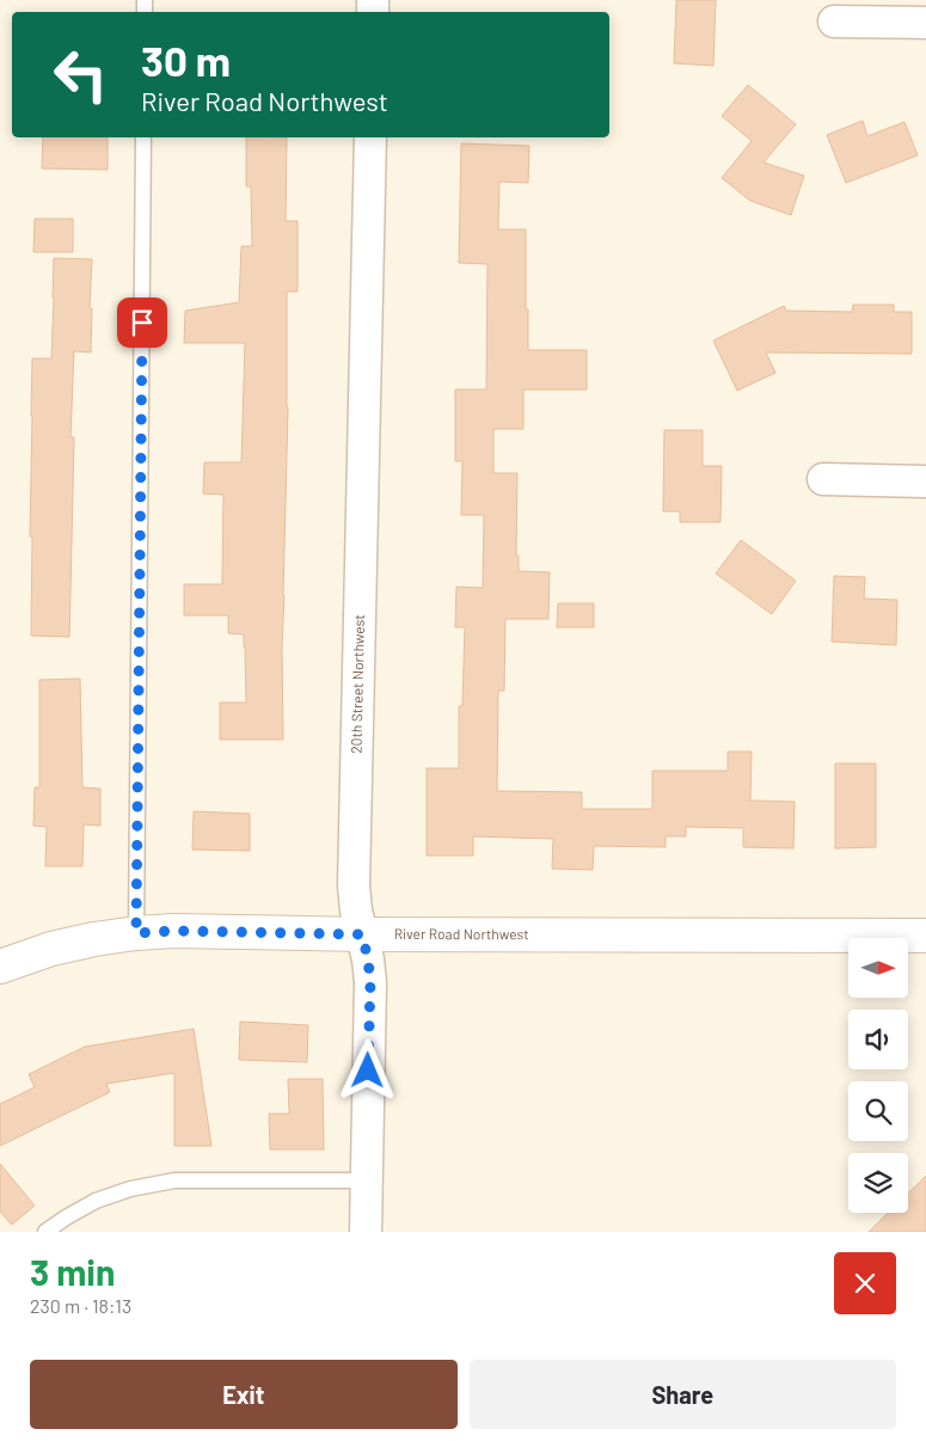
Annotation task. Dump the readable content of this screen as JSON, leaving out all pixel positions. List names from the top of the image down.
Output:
{
  "streets": {
    "street": ["20th Street Northwest", "River Road Northwest"]
  },
  "crossings": [
    ["20th Street Northwest", "River Road Northwest"]
  ],
  "north": "right",
  "page": {
    "turn": ["30 m", "River Road Northwest"],
    "heading": ["3 min", "230 m · 18:13"],
    "buttons": ["Exit", "Share"]
  }
}
